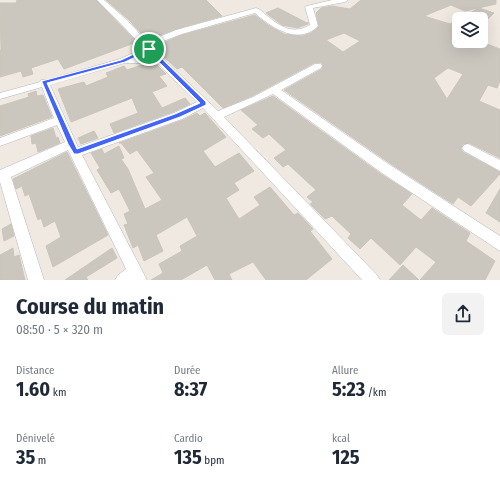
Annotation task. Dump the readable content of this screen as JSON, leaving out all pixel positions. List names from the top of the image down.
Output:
{
  "page": {
    "heading": ["Course du matin", "08:50 · 5 × 320 m"],
    "stats": [
      ["Distance", "1.60 km"],
      ["Durée", "8:37"],
      ["Allure", "5:23 /km"],
      ["Dénivelé", "35 m"],
      ["Cardio", "135 bpm"],
      ["kcal", "125"]
    ]
  }
}
